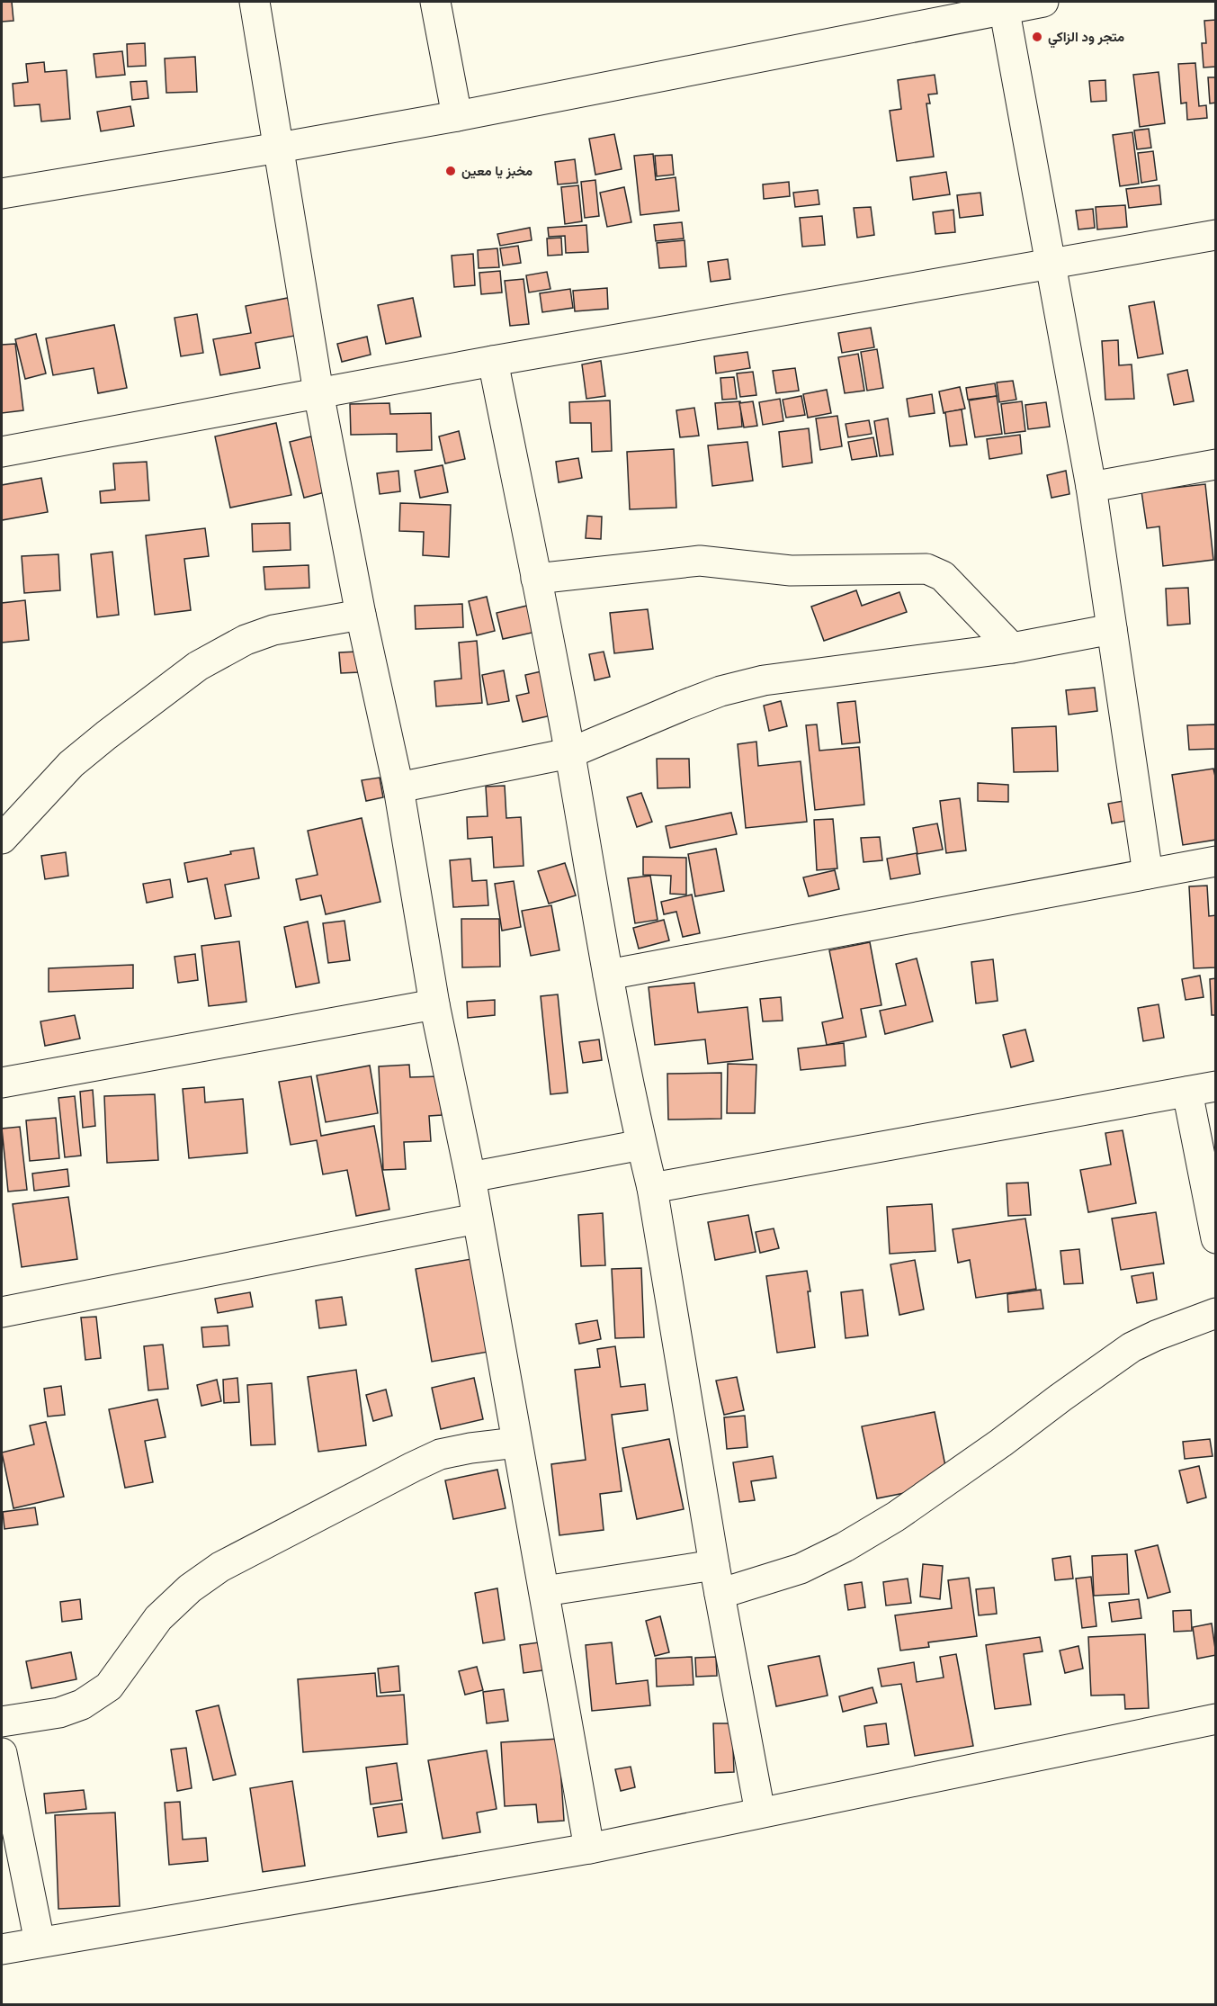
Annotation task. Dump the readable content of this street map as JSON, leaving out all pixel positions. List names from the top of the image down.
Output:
{
  "places": ["متجر ود الزاكي", "مخبز يا معين"]
}
